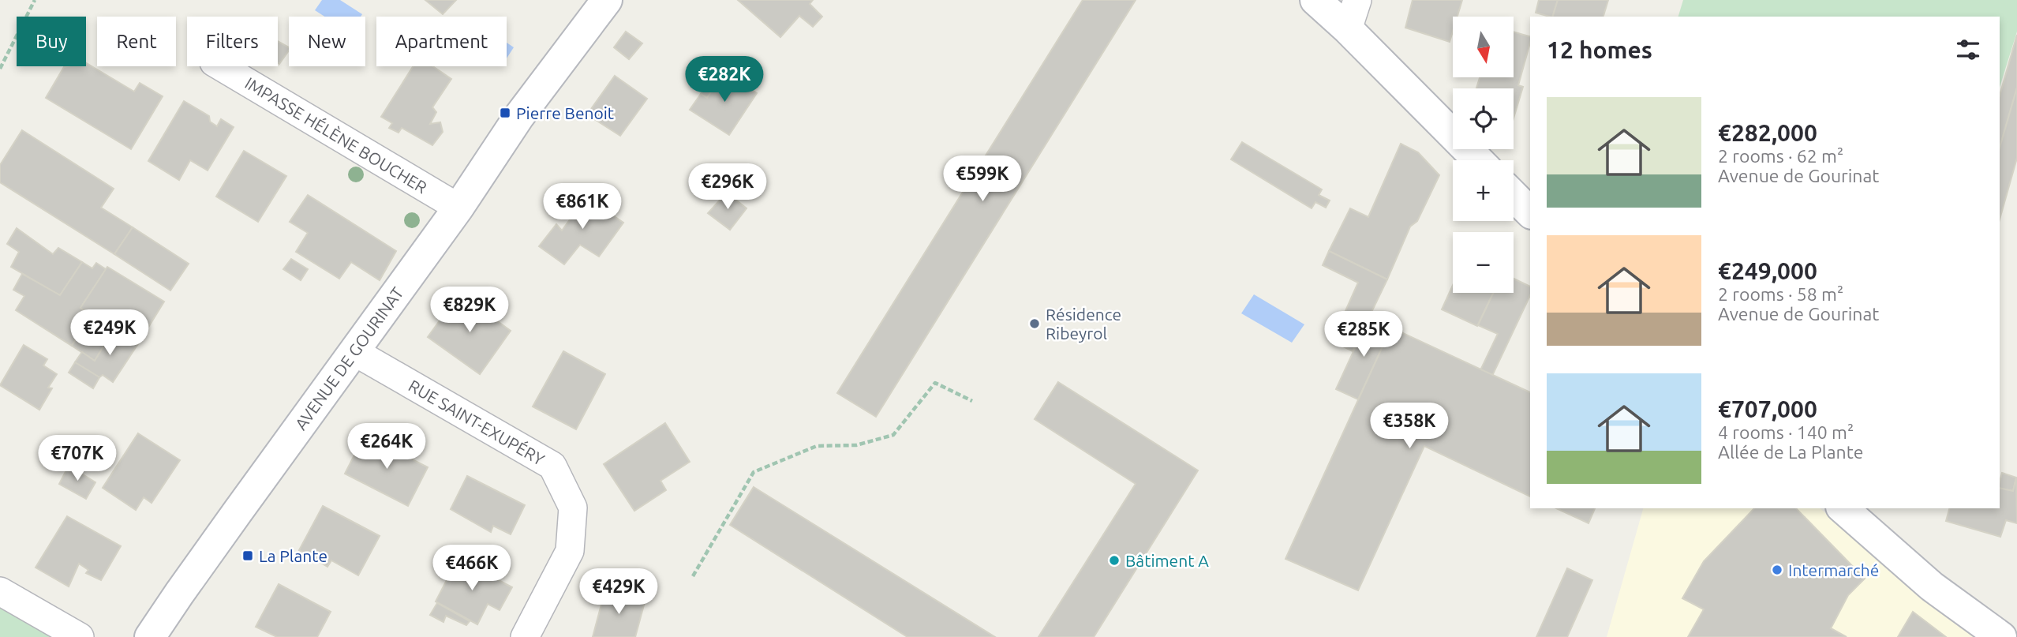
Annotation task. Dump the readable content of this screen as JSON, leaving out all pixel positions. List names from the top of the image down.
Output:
{
  "streets": {
    "street": ["IMPASSE HÉLÈNE BOUCHER", "AVENUE DE GOURINAT", "RUE SAINT-EXUPÉRY"]
  },
  "crossings": [
    ["IMPASSE HÉLÈNE BOUCHER", "AVENUE DE GOURINAT"],
    ["AVENUE DE GOURINAT", "RUE SAINT-EXUPÉRY"]
  ],
  "places": {
    "transit": ["Pierre Benoit", "La Plante"],
    "other": ["Résidence Ribeyrol", "Bâtiment A", "Intermarché"]
  },
  "north": "bottom",
  "page": {
    "map_buttons": ["+", "−"],
    "chip": [
      "Buy",
      "Rent",
      "Filters",
      "New",
      "Apartment"
    ],
    "heading": "12 homes",
    "price": [
      "€282K",
      "€599K",
      "€296K",
      "€861K",
      "€829K",
      "€249K",
      "€285K",
      "€358K",
      "€264K",
      "€707K",
      "€466K",
      "€429K"
    ],
    "list": [
      {
        "name": "€282,000",
        "note": "2 rooms · 62 m² · Avenue de Gourinat"
      },
      {
        "name": "€249,000",
        "note": "2 rooms · 58 m² · Avenue de Gourinat"
      },
      {
        "name": "€707,000",
        "note": "4 rooms · 140 m² · Allée de La Plante"
      }
    ]
  }
}
